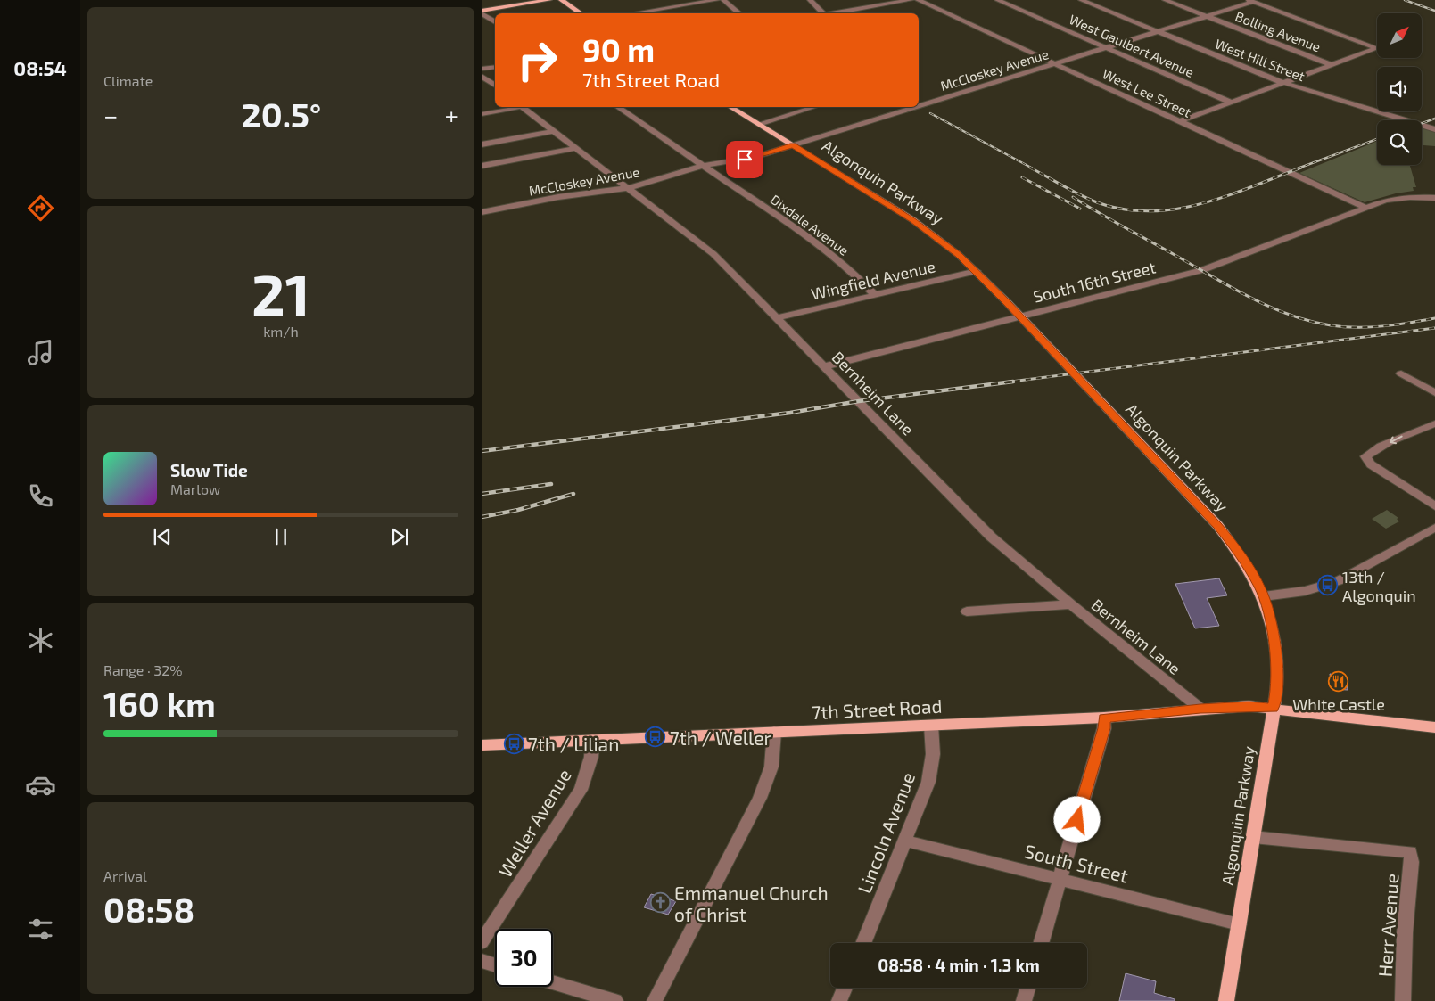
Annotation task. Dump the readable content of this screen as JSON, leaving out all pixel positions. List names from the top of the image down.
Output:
{
  "streets": {
    "main road": ["Algonquin Parkway", "7th Street Road"],
    "street": [
      "Bolling Avenue",
      "West Gaulbert Avenue",
      "West Hill Street",
      "McCloskey Avenue",
      "West Lee Street",
      "Dixdale Avenue",
      "Wingfield Avenue",
      "South 16th Street",
      "Bernheim Lane",
      "Weller Avenue",
      "Lincoln Avenue",
      "South Street",
      "Herr Avenue"
    ]
  },
  "crossings": [
    ["Bolling Avenue", "McCloskey Avenue"],
    ["West Gaulbert Avenue", "McCloskey Avenue"],
    ["West Hill Street", "McCloskey Avenue"],
    ["McCloskey Avenue", "West Lee Street"],
    ["McCloskey Avenue", "Algonquin Parkway"],
    ["McCloskey Avenue", "Dixdale Avenue"],
    ["McCloskey Avenue", "Bernheim Lane"],
    ["West Lee Street", "South 16th Street"],
    ["Algonquin Parkway", "Wingfield Avenue"],
    ["Algonquin Parkway", "South 16th Street"],
    ["Algonquin Parkway", "7th Street Road"],
    ["Algonquin Parkway", "South Street"],
    ["Algonquin Parkway", "Herr Avenue"],
    ["Dixdale Avenue", "Wingfield Avenue"],
    ["Wingfield Avenue", "Bernheim Lane"],
    ["South 16th Street", "Bernheim Lane"],
    ["Bernheim Lane", "7th Street Road"],
    ["7th Street Road", "Weller Avenue"],
    ["7th Street Road", "Lincoln Avenue"],
    ["Lincoln Avenue", "South Street"]
  ],
  "places": {
    "bus stop": ["13th / Algonquin", "7th / Weller", "7th / Lilian"],
    "restaurant": ["White Castle"],
    "church": ["Emmanuel Church of Christ"]
  },
  "north": "top right",
  "page": {
    "tabs": "08:54",
    "tile": [
      "Climate",
      ["21", "km/h"],
      ["Range · 32%", "160 km"],
      ["Arrival", "08:58"]
    ],
    "turn": ["90 m", "7th Street Road"],
    "heat": ["−", "20.5°", "+"],
    "song": ["Slow Tide", "Marlow"],
    "limit": "30",
    "trip": "08:58 · 4 min · 1.3 km"
  }
}
